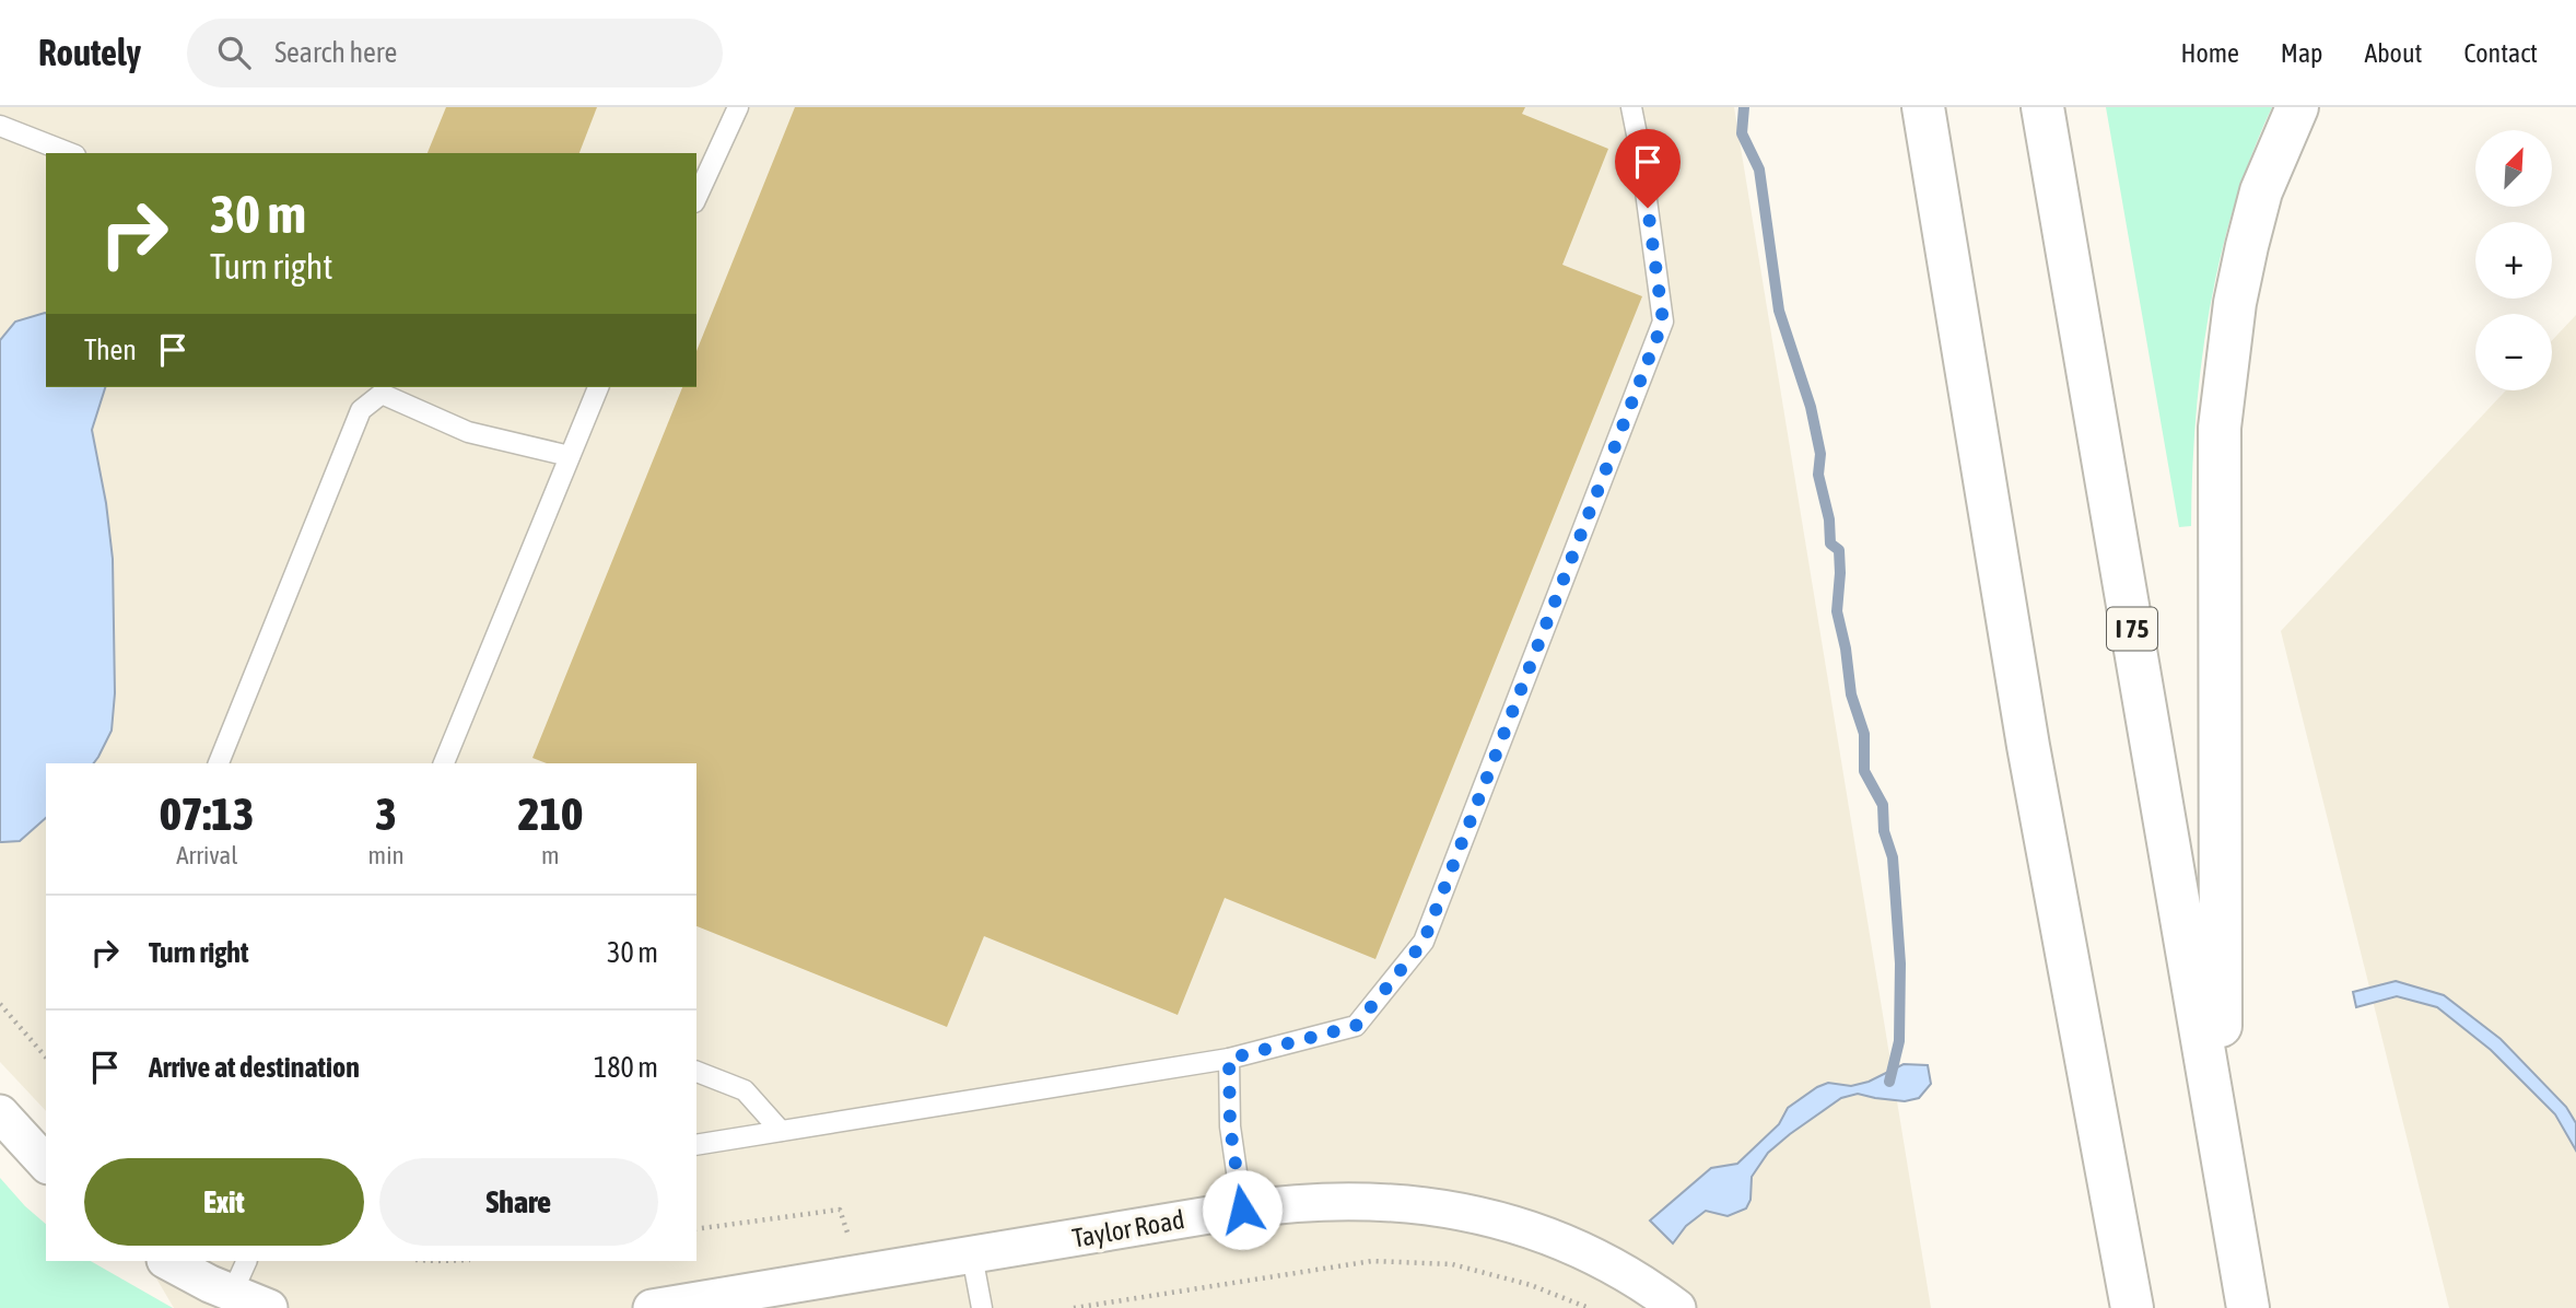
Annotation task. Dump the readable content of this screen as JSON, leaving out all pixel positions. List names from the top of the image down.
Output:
{
  "streets": {
    "highway": ["I 75"],
    "street": ["Taylor Road"]
  },
  "north": "top right",
  "page": {
    "header": "Routely",
    "search": "Search here",
    "nav": [
      "Home",
      "Map",
      "About",
      "Contact"
    ],
    "map_buttons": ["+", "−"],
    "turn": ["30 m", "Turn right"],
    "then": "Then",
    "eta": [
      "07:13",
      "Arrival",
      "3",
      "min",
      "210",
      "m"
    ],
    "list": [
      {
        "name": "Turn right",
        "value": "30 m"
      },
      {
        "name": "Arrive at destination",
        "value": "180 m"
      }
    ],
    "buttons": ["Exit", "Share"]
  }
}
